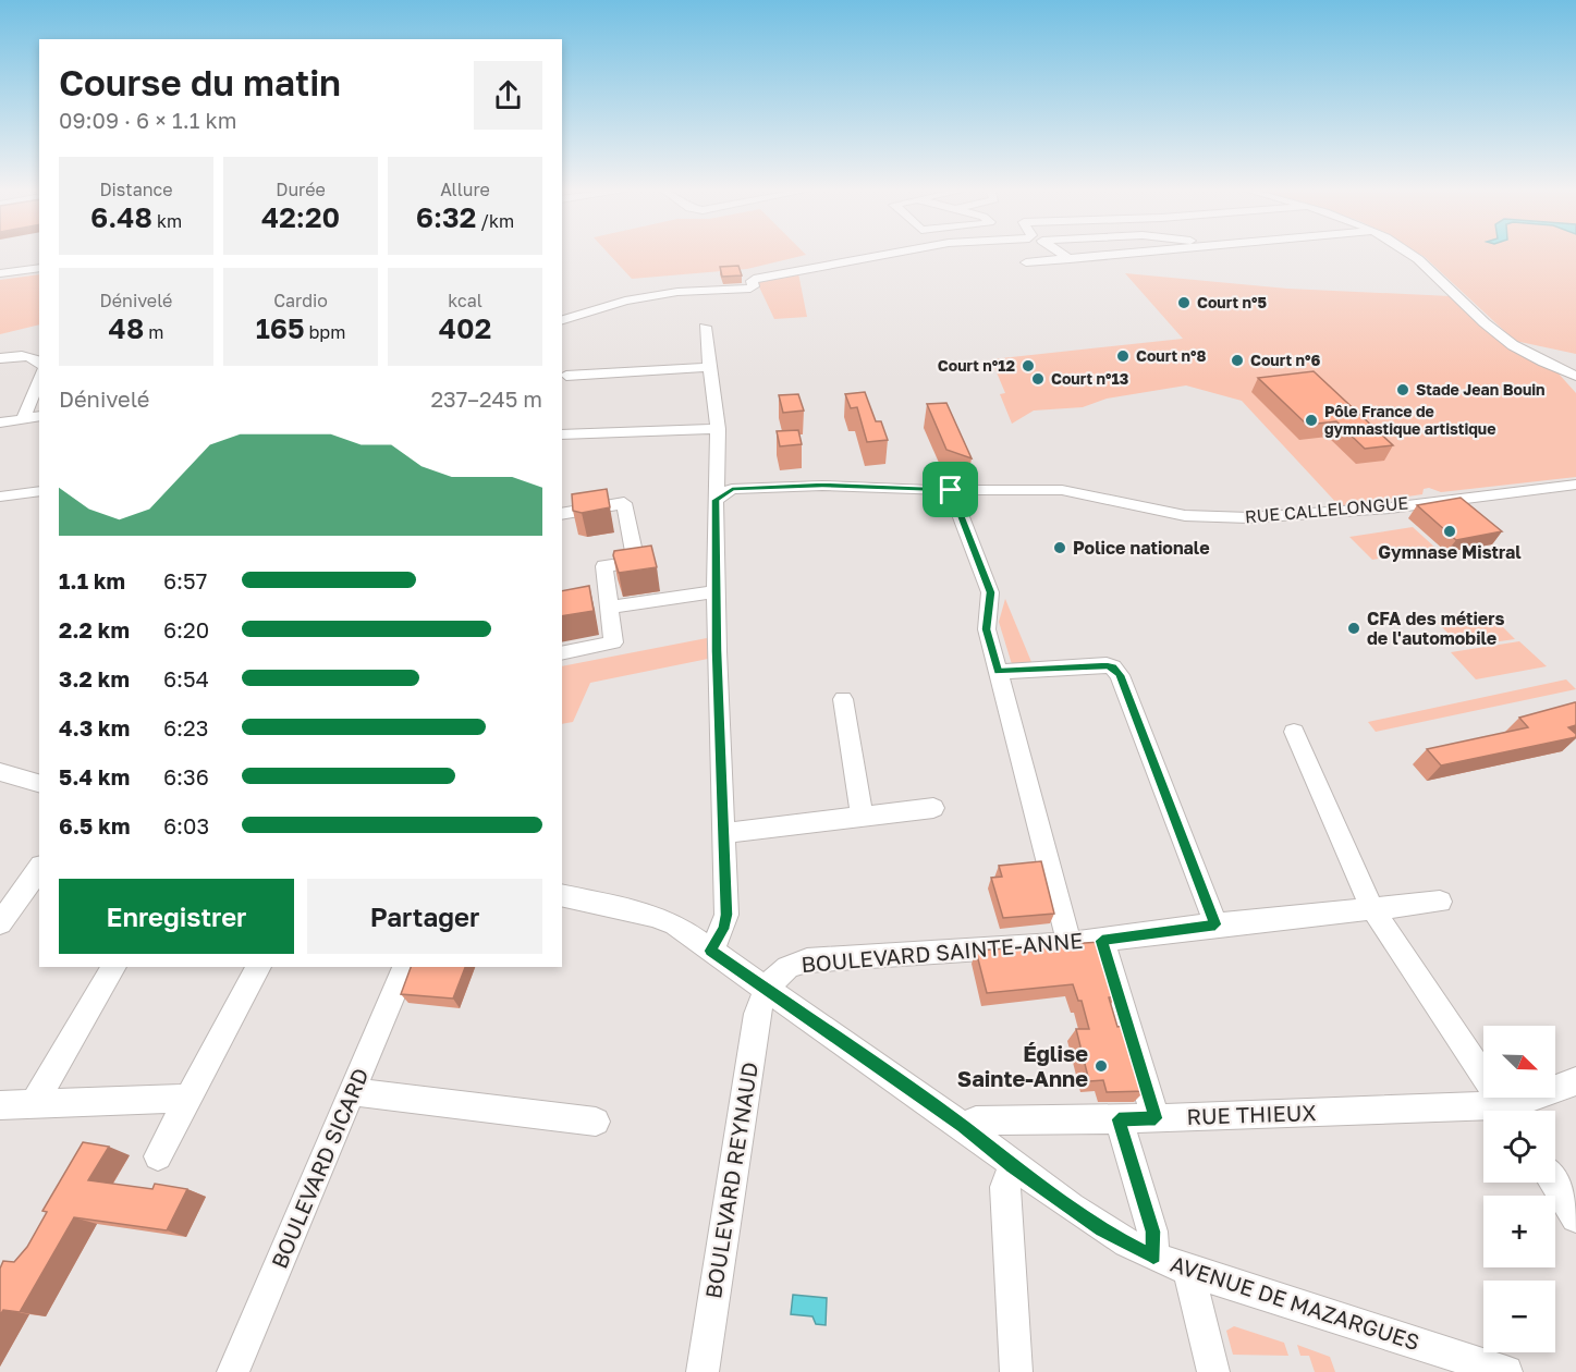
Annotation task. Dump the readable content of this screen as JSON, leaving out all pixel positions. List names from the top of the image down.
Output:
{
  "streets": {
    "street": [
      "RUE CALLELONGUE",
      "BOULEVARD SAINTE-ANNE",
      "RUE THIEUX",
      "BOULEVARD SICARD",
      "BOULEVARD REYNAUD",
      "AVENUE DE MAZARGUES"
    ]
  },
  "crossings": [
    ["BOULEVARD SAINTE-ANNE", "BOULEVARD REYNAUD"],
    ["BOULEVARD SAINTE-ANNE", "AVENUE DE MAZARGUES"],
    ["RUE THIEUX", "AVENUE DE MAZARGUES"],
    ["BOULEVARD REYNAUD", "AVENUE DE MAZARGUES"]
  ],
  "places": [
    "Court n°5",
    "Court n°8",
    "Court n°6",
    "Court n°12",
    "Court n°13",
    "Stade Jean Bouin",
    "Pôle France de gymnastique artistique",
    "Gymnase Mistral",
    "Police nationale",
    "CFA des métiers de l'automobile",
    "Église Sainte-Anne"
  ],
  "north": "bottom right",
  "page": {
    "heading": ["Course du matin", "09:09 · 6 × 1.1 km"],
    "stats": [
      ["Distance", "6.48 km"],
      ["Durée", "42:20"],
      ["Allure", "6:32 /km"],
      ["Dénivelé", "48 m"],
      ["Cardio", "165 bpm"],
      ["kcal", "402"]
    ],
    "chart": ["Dénivelé", "237–245 m"],
    "list": [
      {
        "name": "1.1 km",
        "note": "6:57"
      },
      {
        "name": "2.2 km",
        "note": "6:20"
      },
      {
        "name": "3.2 km",
        "note": "6:54"
      },
      {
        "name": "4.3 km",
        "note": "6:23"
      },
      {
        "name": "5.4 km",
        "note": "6:36"
      },
      {
        "name": "6.5 km",
        "note": "6:03"
      }
    ],
    "buttons": ["Enregistrer", "Partager"],
    "map_buttons": ["+", "−"]
  }
}
